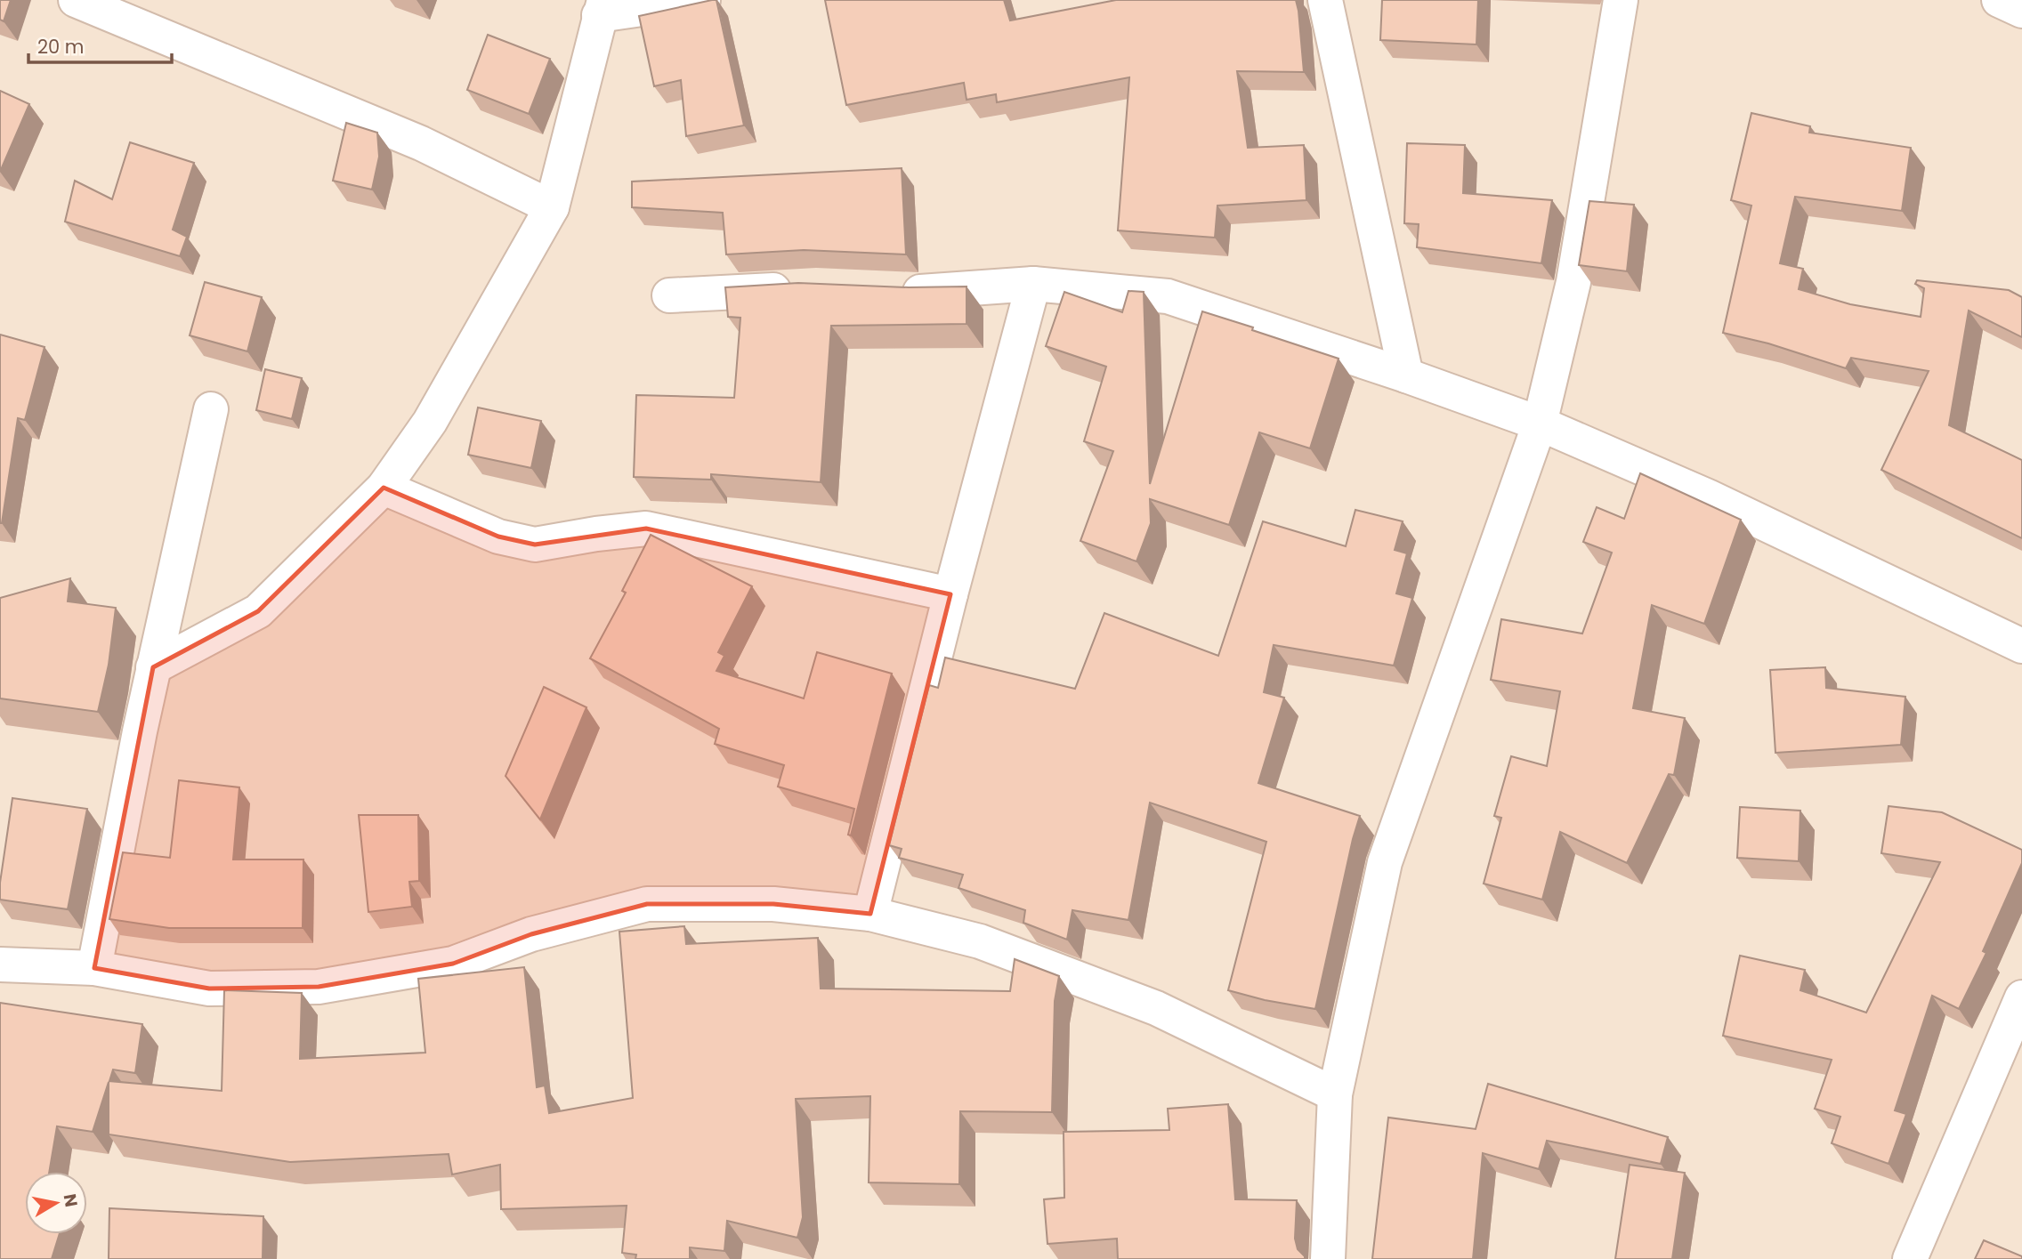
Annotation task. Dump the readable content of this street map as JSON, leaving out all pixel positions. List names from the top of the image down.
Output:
{
  "scale_bar": "20 m",
  "north": "right"
}
